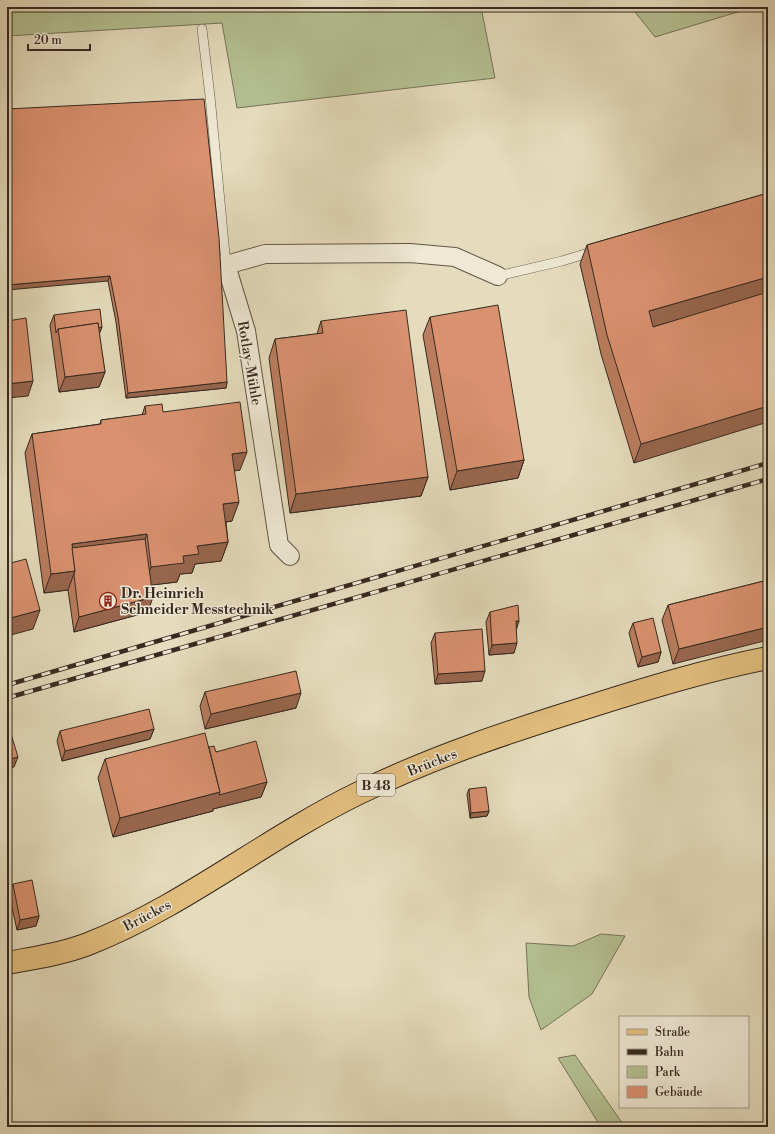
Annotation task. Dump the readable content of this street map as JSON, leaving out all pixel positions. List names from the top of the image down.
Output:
{
  "streets": {
    "main road": ["Brückes", "B 48"],
    "street": ["Rotlay-Mühle"]
  },
  "places": {
    "building": ["Dr. Heinrich Schneider Messtechnik"]
  },
  "legend": [
    "Straße",
    "Bahn",
    "Park",
    "Gebäude"
  ],
  "scale_bar": "20 m"
}
